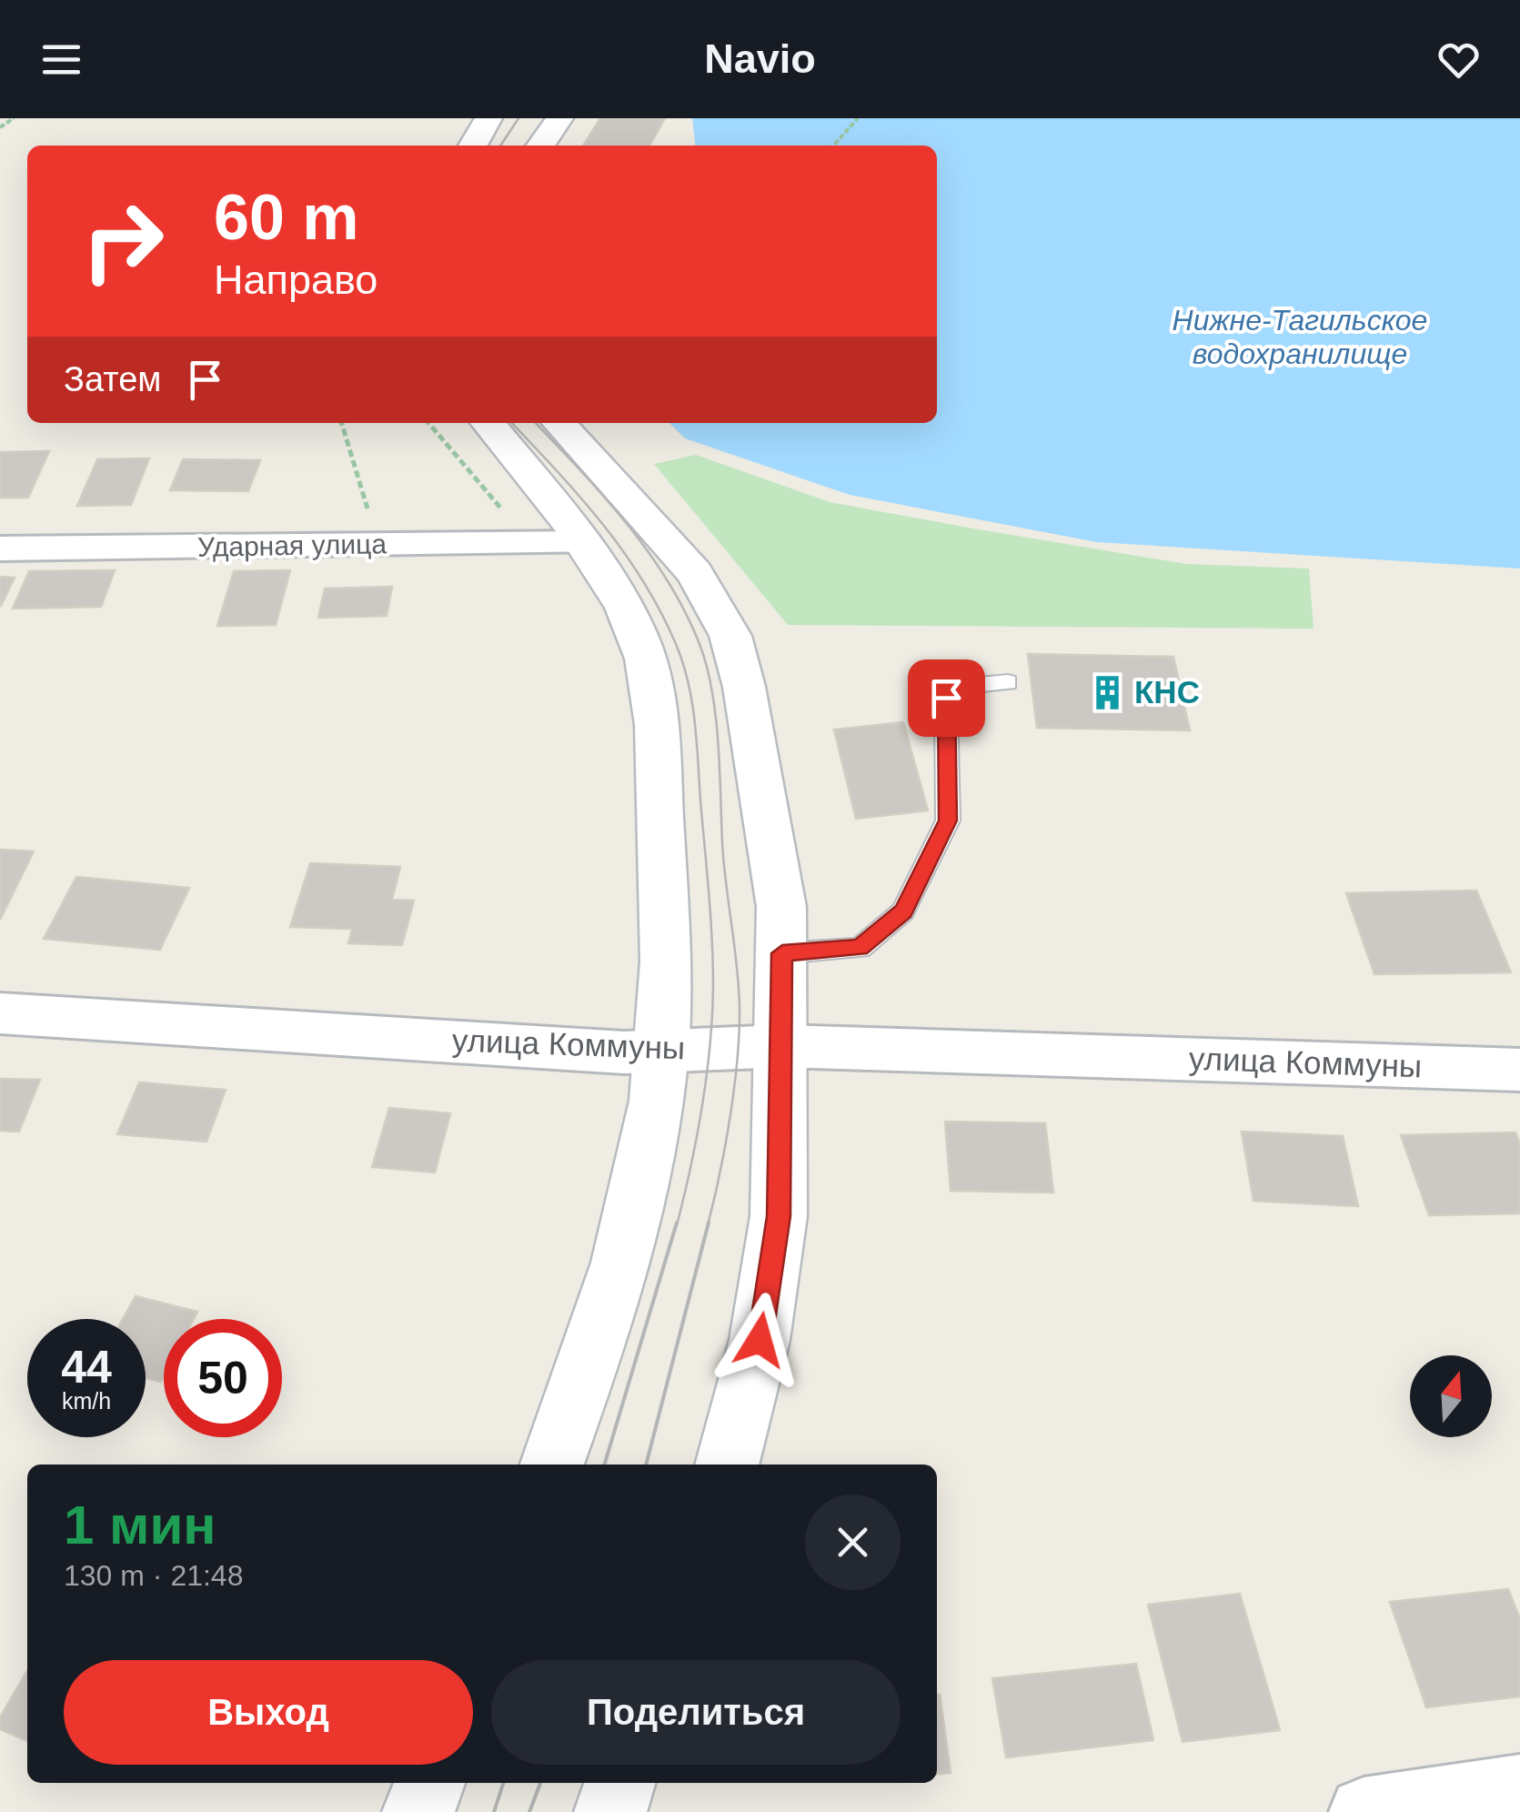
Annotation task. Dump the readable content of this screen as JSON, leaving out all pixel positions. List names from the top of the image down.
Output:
{
  "streets": {
    "street": ["Ударная улица", "улица Коммуны"]
  },
  "water": ["Нижне-Тагильское водохранилище"],
  "places": {
    "building": ["КНС"]
  },
  "north": "top",
  "page": {
    "header": "Navio",
    "turn": ["60 m", "Направо"],
    "then": "Затем",
    "speed": "44 km/h",
    "limit": "50",
    "heading": ["1 мин", "130 m · 21:48"],
    "buttons": ["Выход", "Поделиться"]
  }
}
